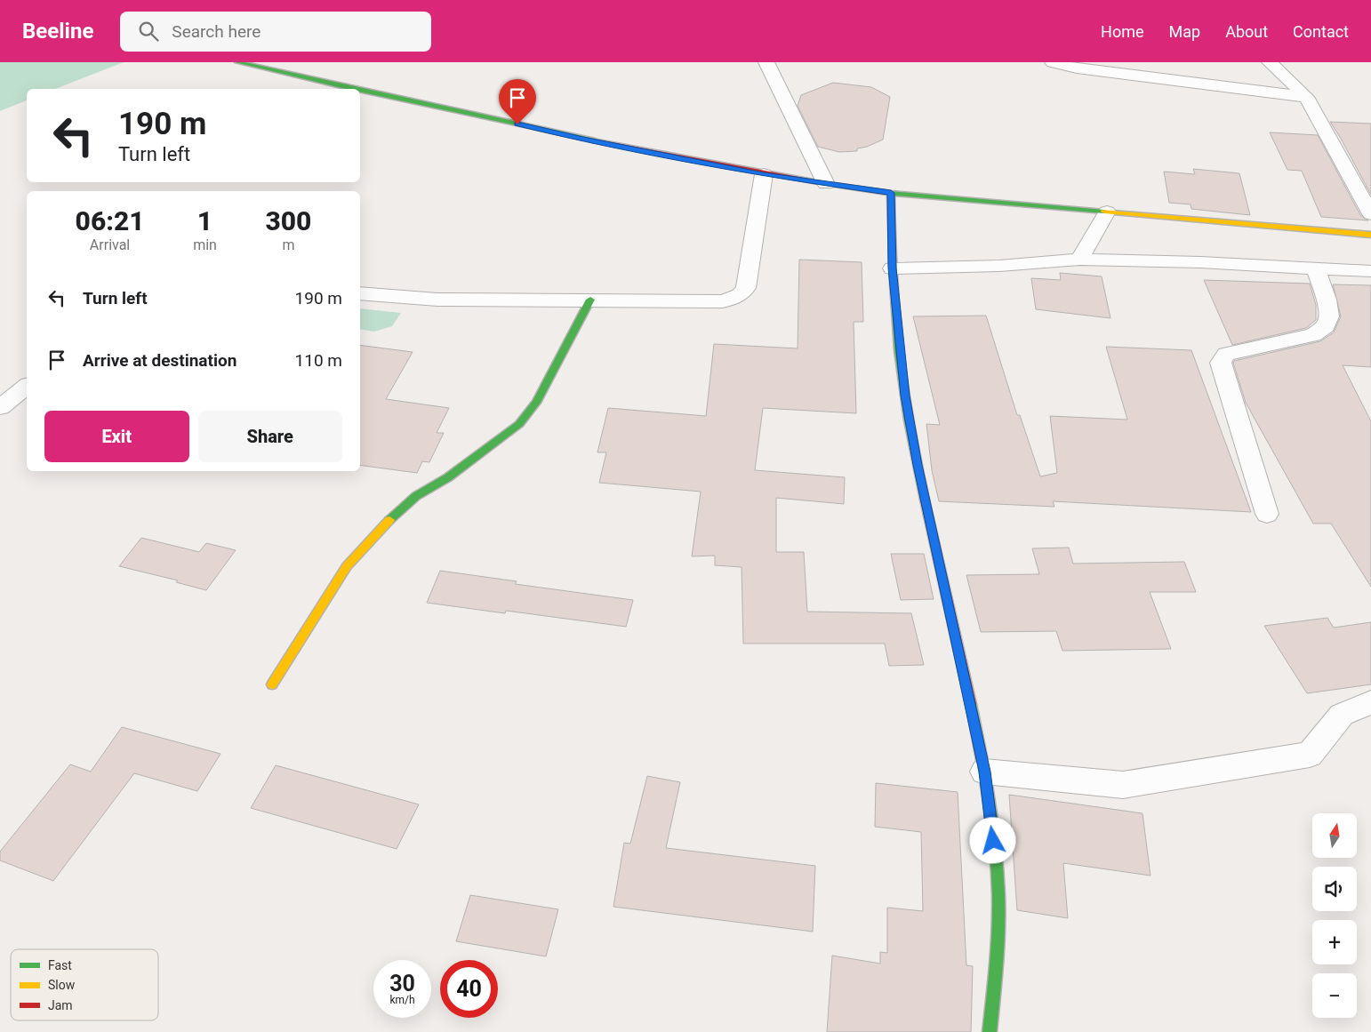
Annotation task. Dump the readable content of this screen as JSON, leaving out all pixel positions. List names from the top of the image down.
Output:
{
  "legend": ["Fast", "Slow", "Jam"],
  "north": "top",
  "page": {
    "header": "Beeline",
    "search": "Search here",
    "nav": [
      "Home",
      "Map",
      "About",
      "Contact"
    ],
    "turn": ["190 m", "Turn left"],
    "eta": [
      "06:21",
      "Arrival",
      "1",
      "min",
      "300",
      "m"
    ],
    "list": [
      {
        "name": "Turn left",
        "value": "190 m"
      },
      {
        "name": "Arrive at destination",
        "value": "110 m"
      }
    ],
    "buttons": ["Exit", "Share"],
    "map_buttons": ["+", "−"],
    "speed": "30 km/h",
    "limit": "40"
  }
}
